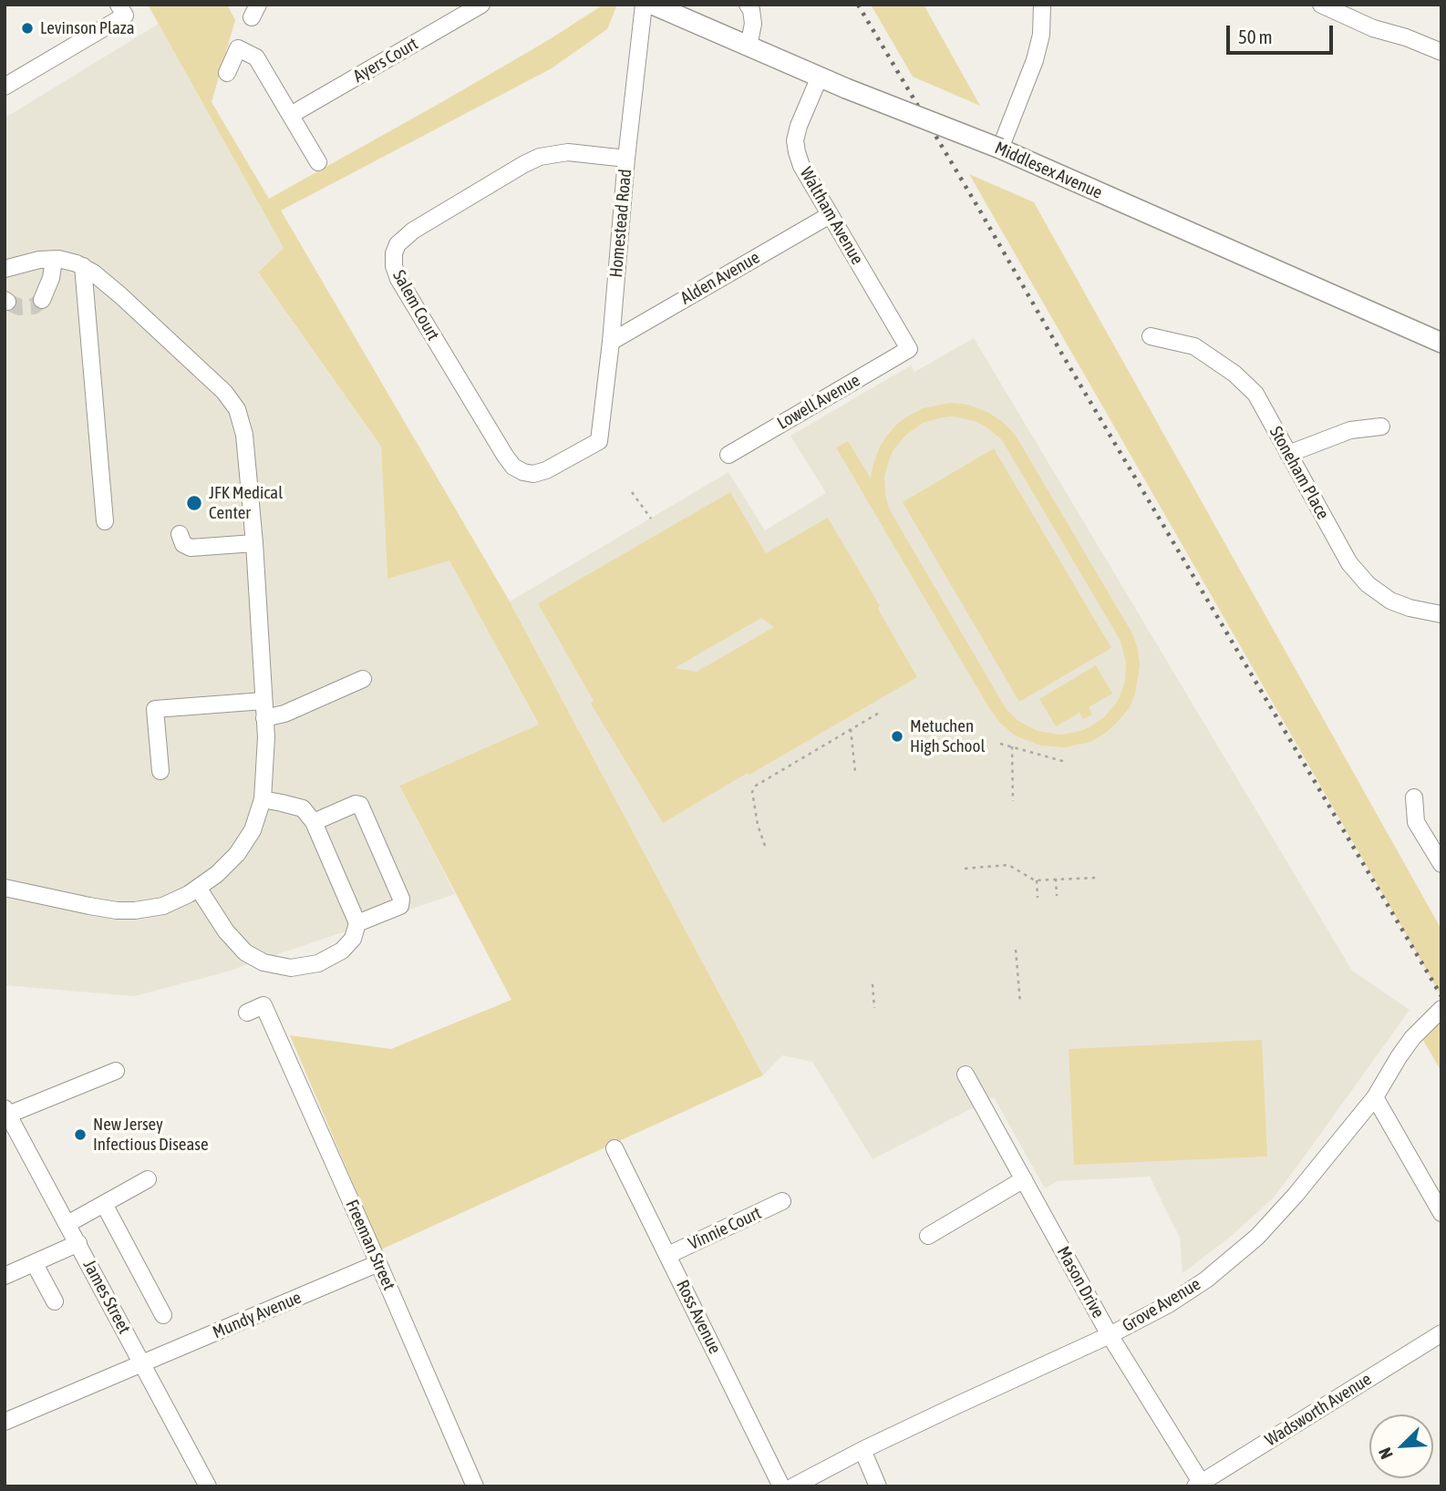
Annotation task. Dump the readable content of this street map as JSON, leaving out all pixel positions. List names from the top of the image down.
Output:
{
  "streets": {
    "main road": ["Middlesex Avenue"],
    "street": [
      "Ayers Court",
      "Waltham Avenue",
      "Homestead Road",
      "Alden Avenue",
      "Salem Court",
      "Lowell Avenue",
      "Stoneham Place",
      "Vinnie Court",
      "Freeman Street",
      "Mason Drive",
      "James Street",
      "Grove Avenue",
      "Mundy Avenue",
      "Ross Avenue",
      "Wadsworth Avenue"
    ]
  },
  "crossings": [
    ["Middlesex Avenue", "Waltham Avenue"],
    ["Waltham Avenue", "Alden Avenue"],
    ["Waltham Avenue", "Lowell Avenue"],
    ["Homestead Road", "Alden Avenue"],
    ["Homestead Road", "Salem Court"],
    ["Vinnie Court", "Ross Avenue"],
    ["Freeman Street", "Mundy Avenue"],
    ["Mason Drive", "Grove Avenue"],
    ["Mason Drive", "Wadsworth Avenue"],
    ["James Street", "Mundy Avenue"]
  ],
  "places": [
    "Levinson Plaza",
    "JFK Medical Center",
    "Metuchen High School",
    "New Jersey Infectious Disease"
  ],
  "scale_bar": "50 m",
  "north": "bottom left"
}
